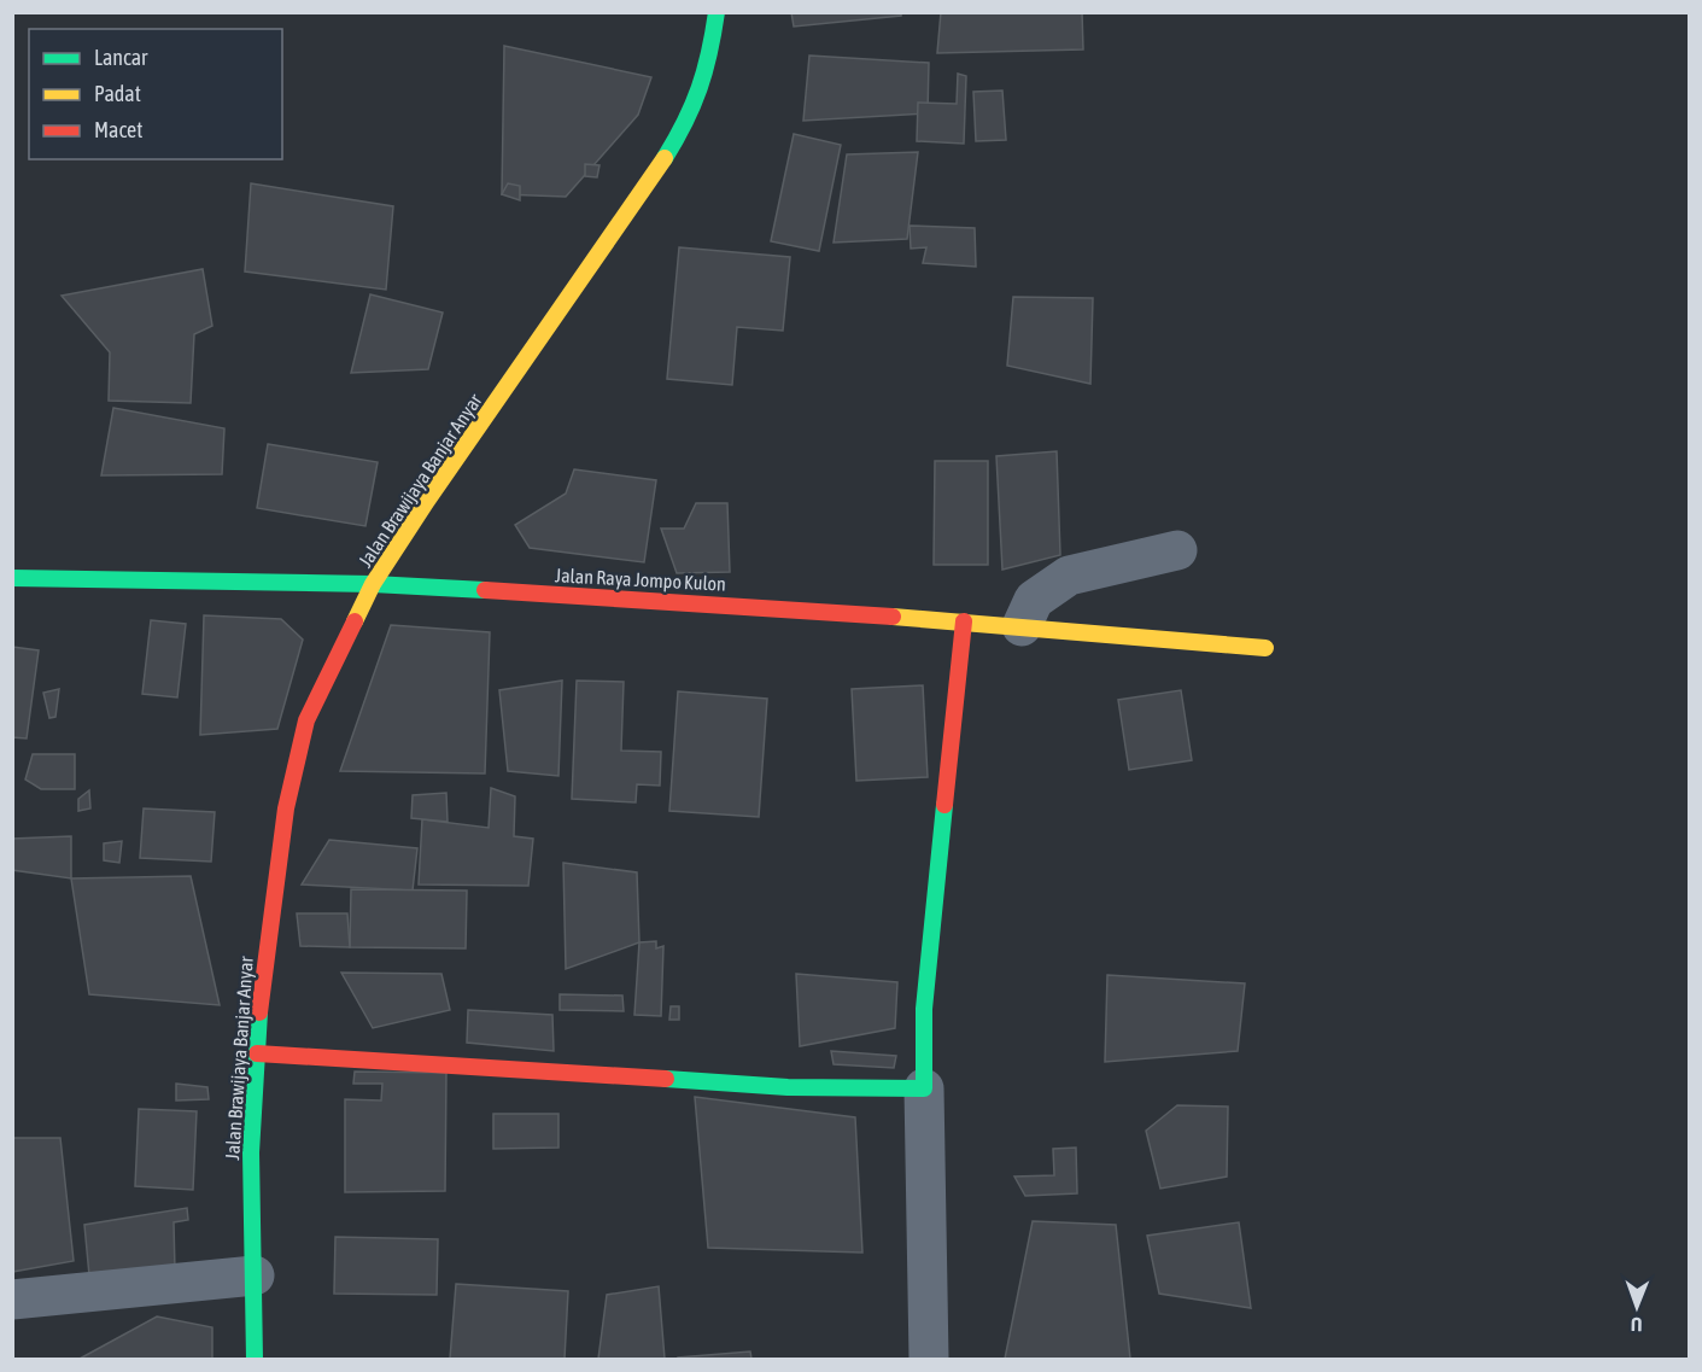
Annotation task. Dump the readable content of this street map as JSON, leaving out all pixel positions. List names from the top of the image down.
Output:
{
  "streets": {
    "street": ["Jalan Brawijaya Banjar Anyar", "Jalan Raya Jompo Kulon"]
  },
  "crossings": [
    ["Jalan Brawijaya Banjar Anyar", "Jalan Raya Jompo Kulon"]
  ],
  "legend": ["Lancar", "Padat", "Macet"],
  "north": "bottom"
}
